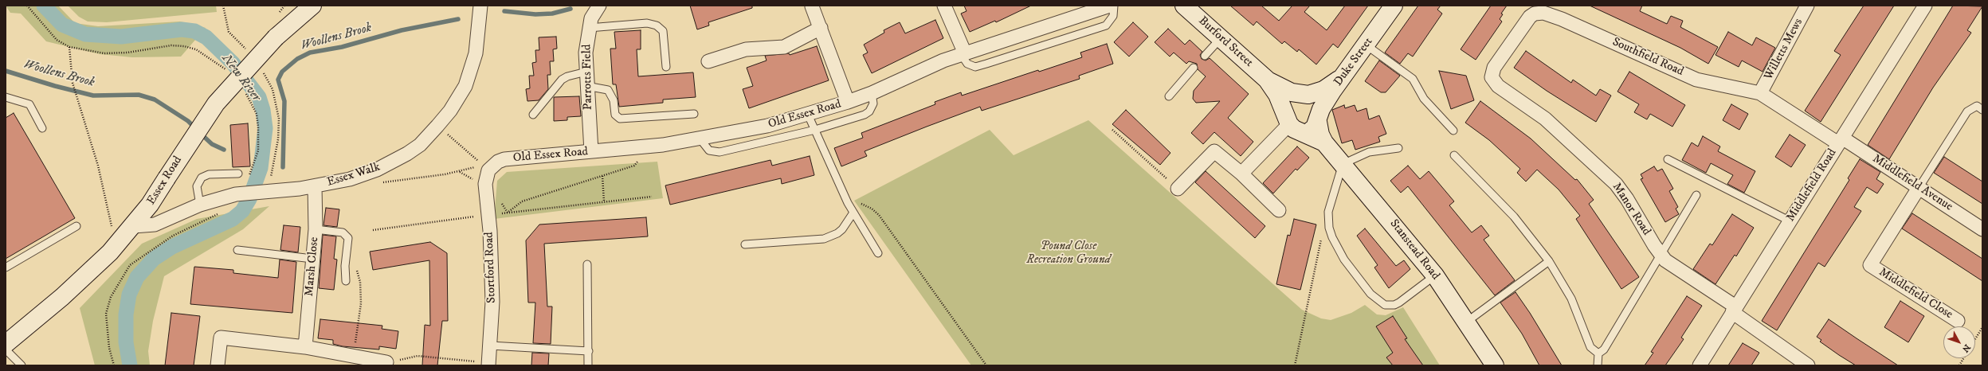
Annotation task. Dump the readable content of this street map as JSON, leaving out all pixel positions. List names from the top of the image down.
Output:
{
  "streets": {
    "street": [
      "Burford Street",
      "Willetts Mews",
      "Southfield Road",
      "Duke Street",
      "Parrotts Field",
      "Old Essex Road",
      "Essex Walk",
      "Essex Road",
      "Middlefield Avenue",
      "Middlefield Road",
      "Manor Road",
      "Stanstead Road",
      "Marsh Close",
      "Stortford Road",
      "Middlefield Close"
    ]
  },
  "crossings": [
    ["Burford Street", "Duke Street"],
    ["Willetts Mews", "Southfield Road"],
    ["Southfield Road", "Middlefield Avenue"],
    ["Southfield Road", "Middlefield Road"],
    ["Southfield Road", "Manor Road"],
    ["Parrotts Field", "Old Essex Road"],
    ["Old Essex Road", "Stortford Road"],
    ["Essex Walk", "Essex Road"],
    ["Essex Walk", "Marsh Close"],
    ["Middlefield Avenue", "Middlefield Road"],
    ["Middlefield Avenue", "Middlefield Close"],
    ["Middlefield Road", "Manor Road"]
  ],
  "water": ["Woollens Brook", "New River"],
  "parks": ["Pound Close Recreation Ground"],
  "north": "bottom right"
}
